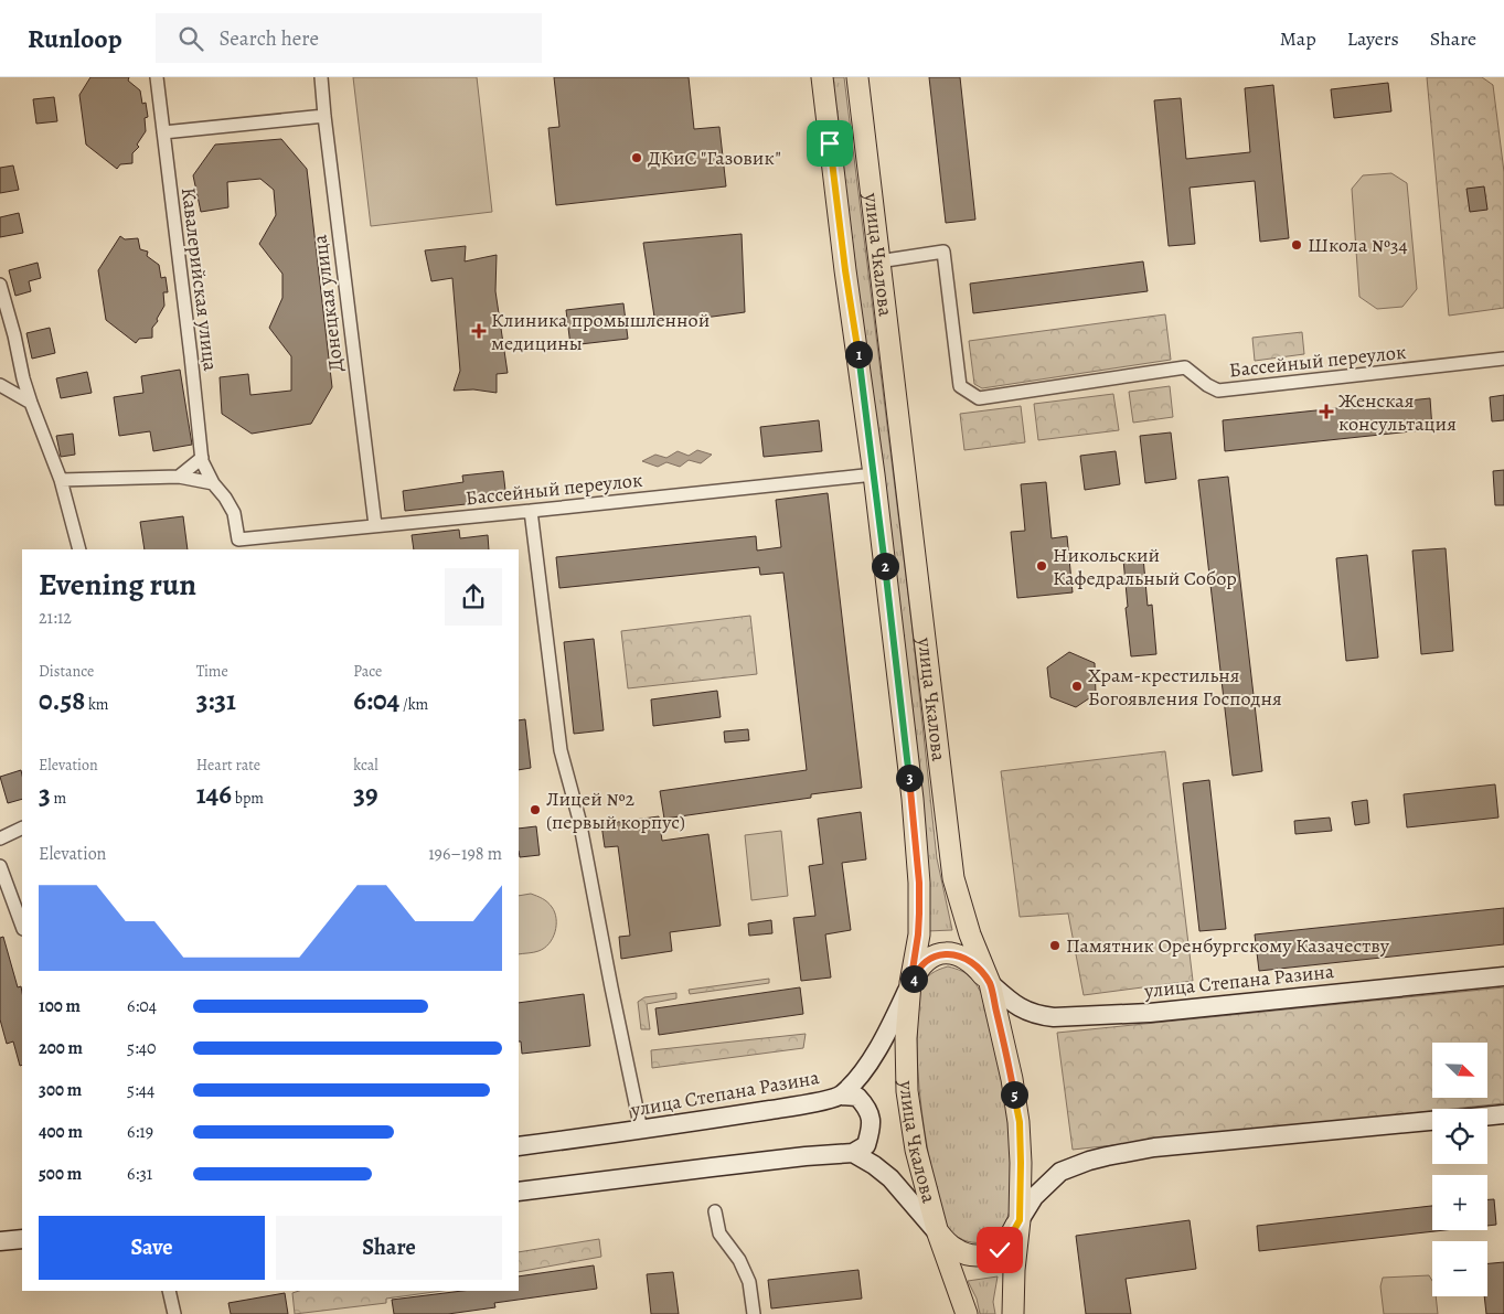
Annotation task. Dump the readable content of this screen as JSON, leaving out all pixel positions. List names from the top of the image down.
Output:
{
  "streets": {
    "main road": ["улица Чкалова", "улица Степана Разина"],
    "street": ["Кавалерийская улица", "Донецкая улица", "Бассейный переулок"]
  },
  "crossings": [
    ["улица Чкалова", "Бассейный переулок"],
    ["улица Чкалова", "улица Степана Разина"],
    ["Кавалерийская улица", "Бассейный переулок"],
    ["Донецкая улица", "Бассейный переулок"]
  ],
  "places": {
    "other": [
      "ДКиC \"Газовик\"",
      "Школа №34",
      "Никольский Кафедральный Собор",
      "Храм-крестильня Богоявления Господня",
      "Лицей №2 (первый корпус)",
      "Памятник Оренбургскому Казачеству"
    ],
    "health": ["Клиника промышленной медицины", "Женская консультация"]
  },
  "north": "bottom right",
  "page": {
    "header": "Runloop",
    "search": "Search here",
    "nav": ["Map", "Layers", "Share"],
    "pins": [
      "1",
      "2",
      "3",
      "4",
      "5"
    ],
    "heading": ["Evening run", "21:12"],
    "stats": [
      ["Distance", "0.58 km"],
      ["Time", "3:31"],
      ["Pace", "6:04 /km"],
      ["Elevation", "3 m"],
      ["Heart rate", "146 bpm"],
      ["kcal", "39"]
    ],
    "chart": ["Elevation", "196–198 m"],
    "list": [
      {
        "name": "100 m",
        "note": "6:04"
      },
      {
        "name": "200 m",
        "note": "5:40"
      },
      {
        "name": "300 m",
        "note": "5:44"
      },
      {
        "name": "400 m",
        "note": "6:19"
      },
      {
        "name": "500 m",
        "note": "6:31"
      }
    ],
    "map_buttons": ["+", "−"],
    "buttons": ["Save", "Share"]
  }
}
